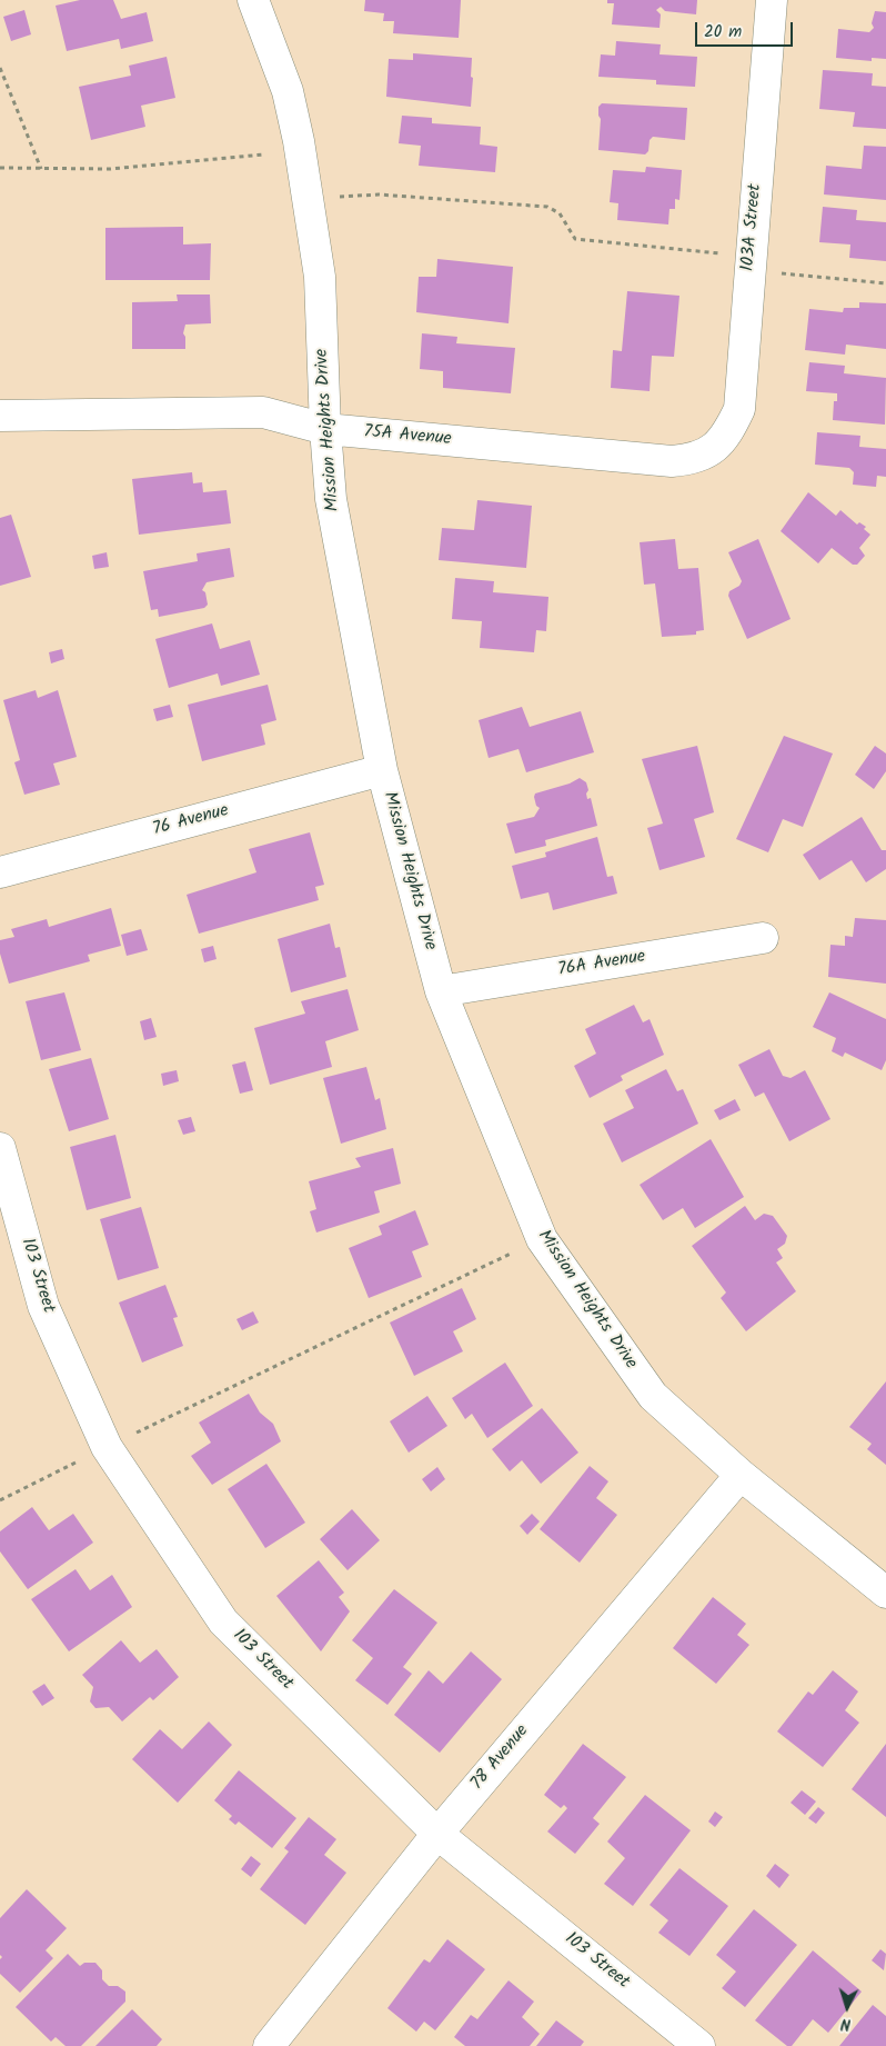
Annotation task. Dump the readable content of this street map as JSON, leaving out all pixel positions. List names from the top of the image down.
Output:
{
  "streets": {
    "street": [
      "103A Street",
      "Mission Heights Drive",
      "75A Avenue",
      "76 Avenue",
      "76A Avenue",
      "103 Street",
      "78 Avenue"
    ]
  },
  "crossings": [
    ["103A Street", "75A Avenue"],
    ["Mission Heights Drive", "75A Avenue"],
    ["Mission Heights Drive", "76 Avenue"],
    ["Mission Heights Drive", "76A Avenue"],
    ["Mission Heights Drive", "78 Avenue"],
    ["103 Street", "78 Avenue"]
  ],
  "scale_bar": "20 m",
  "north": "bottom"
}
